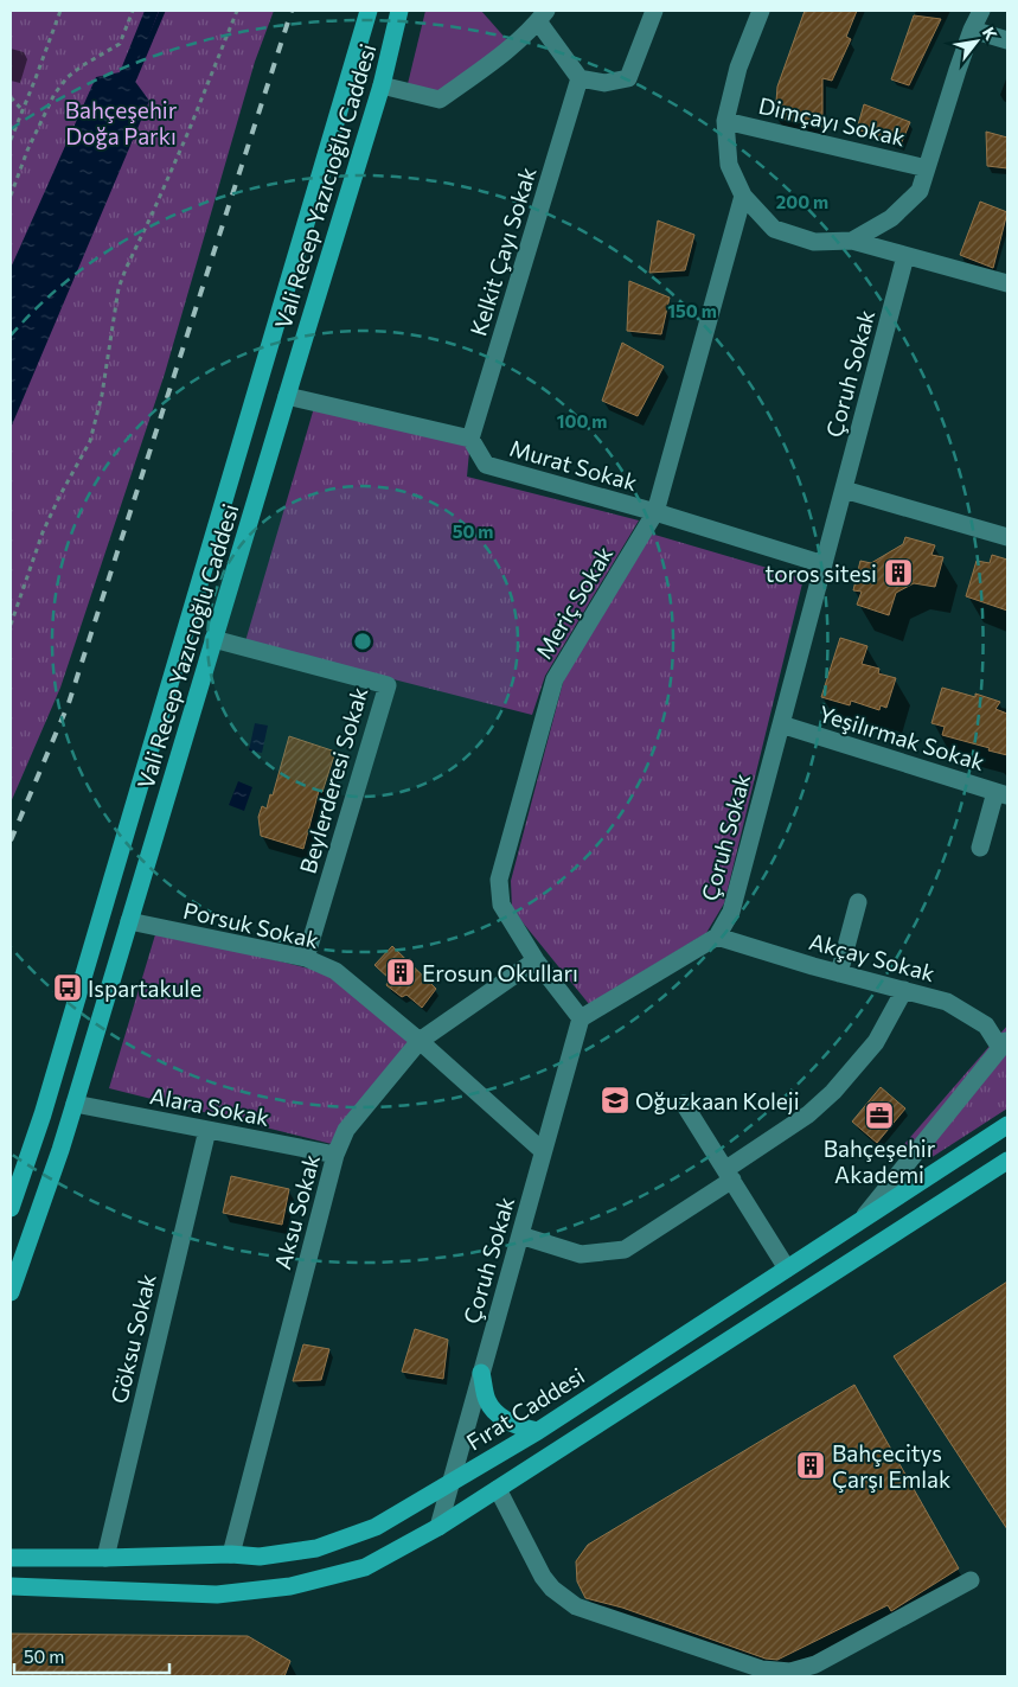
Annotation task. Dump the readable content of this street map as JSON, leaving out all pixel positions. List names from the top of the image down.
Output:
{
  "streets": {
    "main road": ["Vali Recep Yazıcıoğlu Caddesi", "Fırat Caddesi"],
    "street": [
      "Dimçayı Sokak",
      "Kelkit Çayı Sokak",
      "Çoruh Sokak",
      "Murat Sokak",
      "Meriç Sokak",
      "Yeşilırmak Sokak",
      "Beylerderesi Sokak",
      "Porsuk Sokak",
      "Akçay Sokak",
      "Alara Sokak",
      "Aksu Sokak",
      "Göksu Sokak"
    ]
  },
  "crossings": [
    ["Vali Recep Yazıcıoğlu Caddesi", "Beylerderesi Sokak"],
    ["Vali Recep Yazıcıoğlu Caddesi", "Porsuk Sokak"],
    ["Vali Recep Yazıcıoğlu Caddesi", "Alara Sokak"],
    ["Kelkit Çayı Sokak", "Murat Sokak"],
    ["Çoruh Sokak", "Murat Sokak"],
    ["Çoruh Sokak", "Meriç Sokak"],
    ["Çoruh Sokak", "Yeşilırmak Sokak"],
    ["Çoruh Sokak", "Porsuk Sokak"],
    ["Çoruh Sokak", "Akçay Sokak"],
    ["Çoruh Sokak", "Fırat Caddesi"],
    ["Murat Sokak", "Meriç Sokak"],
    ["Meriç Sokak", "Aksu Sokak"],
    ["Beylerderesi Sokak", "Porsuk Sokak"],
    ["Porsuk Sokak", "Aksu Sokak"],
    ["Alara Sokak", "Aksu Sokak"],
    ["Alara Sokak", "Göksu Sokak"],
    ["Aksu Sokak", "Fırat Caddesi"],
    ["Göksu Sokak", "Fırat Caddesi"]
  ],
  "parks": ["Bahçeşehir Doğa Parkı"],
  "places": {
    "building": ["toros sitesi", "Erosun Okulları", "Bahçecitys Çarşı Emlak"],
    "bus stop": ["Ispartakule"],
    "school or university": ["Oğuzkaan Koleji"],
    "office": ["Bahçeşehir Akademi"]
  },
  "scale_bar": "50 m",
  "north": "top right",
  "rings": [
    "200 m",
    "150 m",
    "100 m",
    "50 m"
  ]
}
